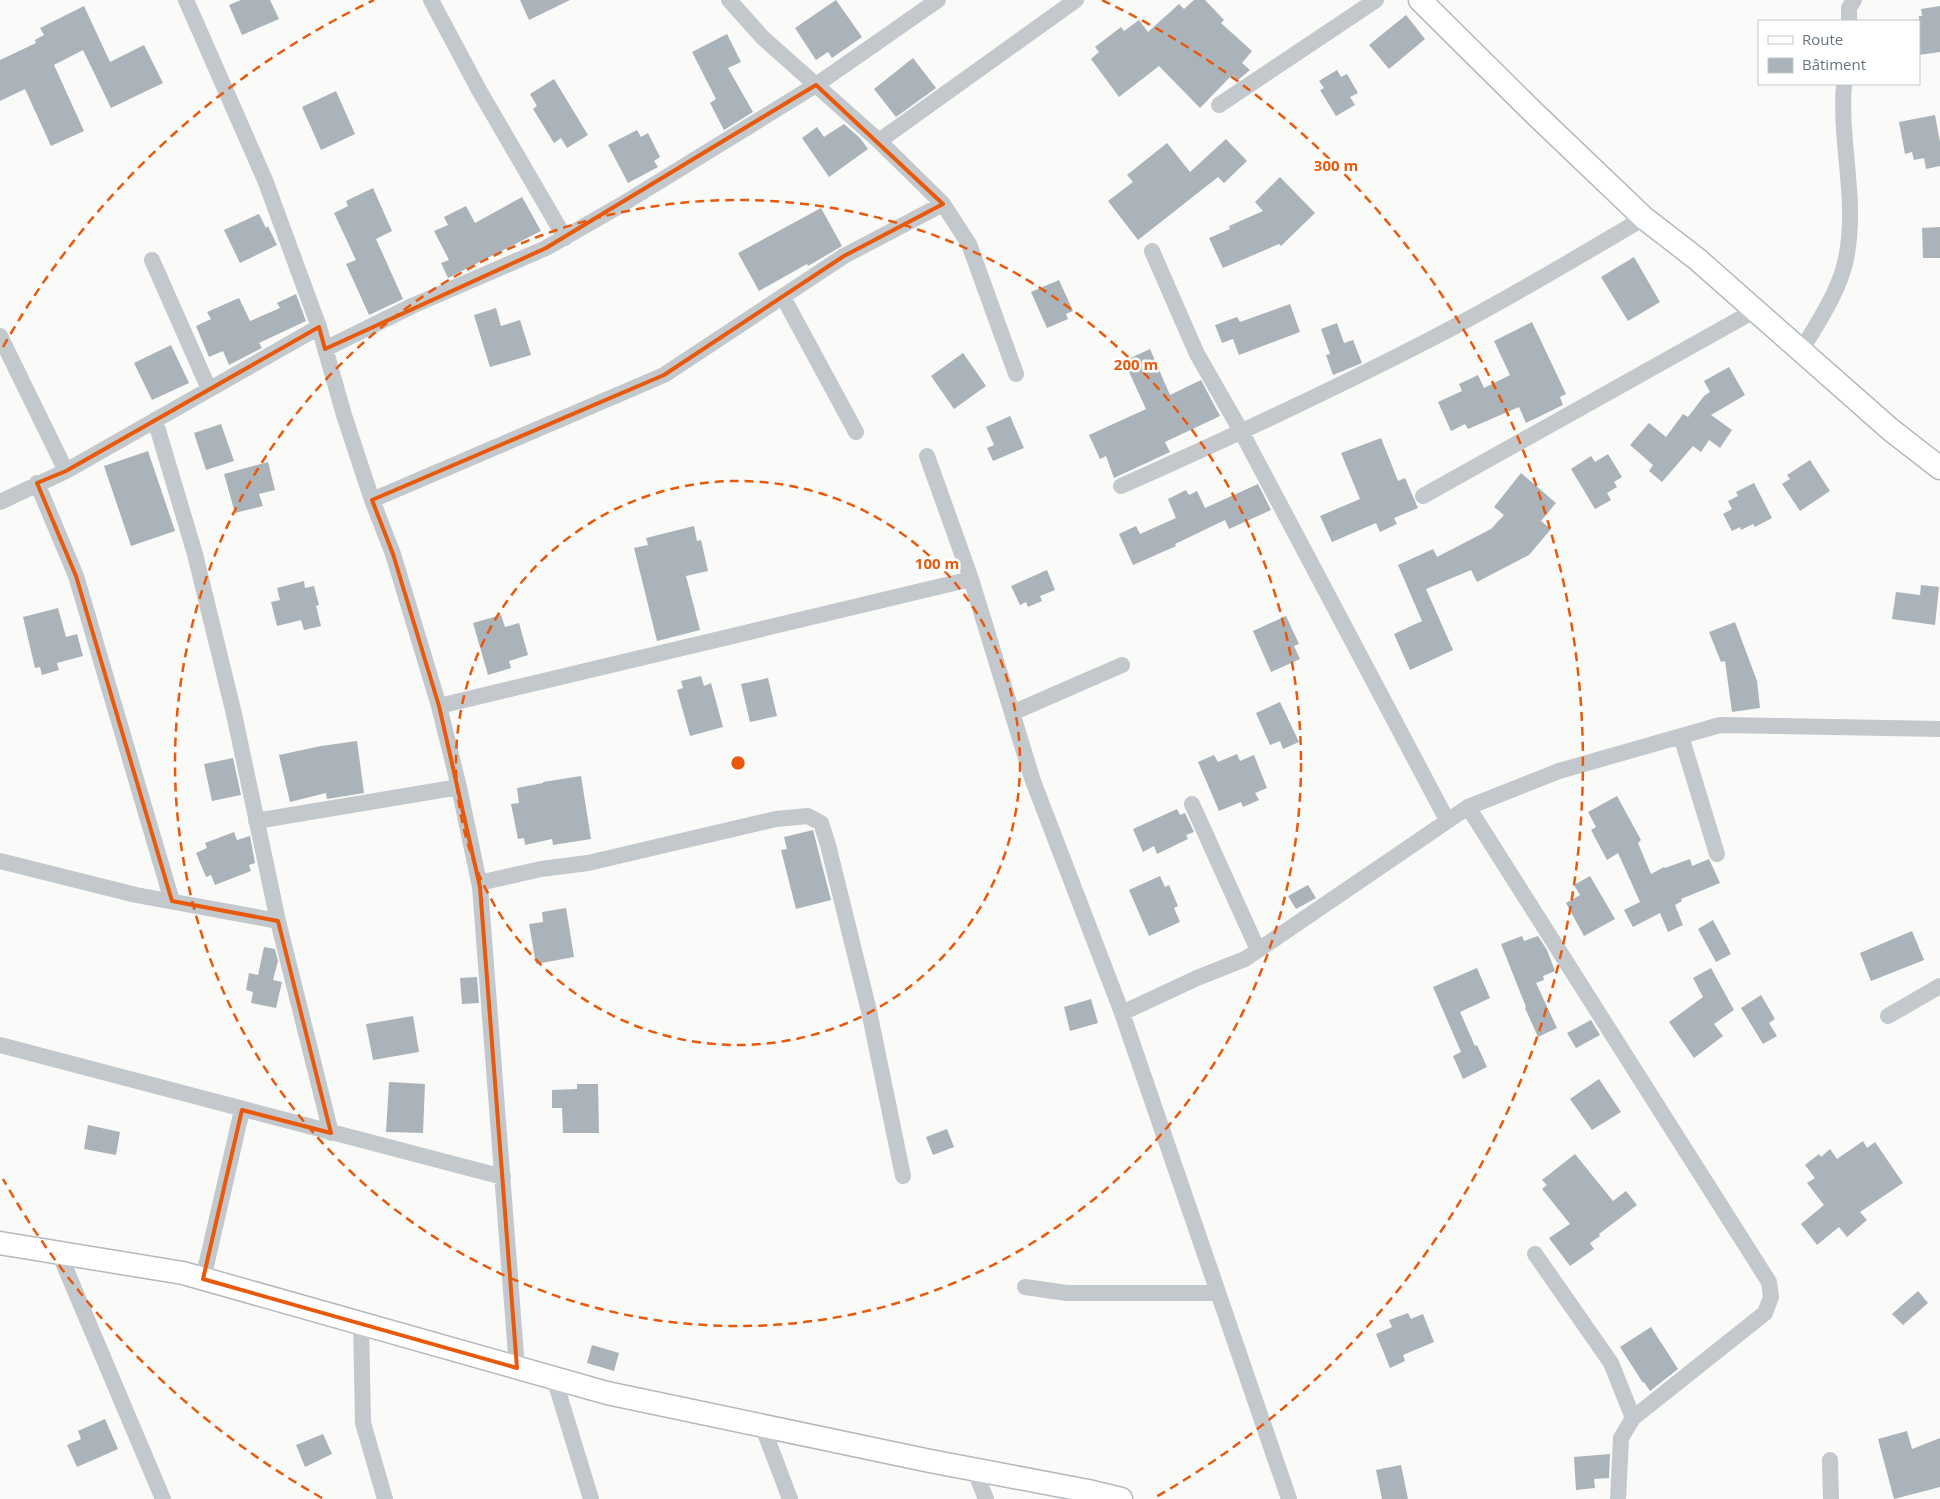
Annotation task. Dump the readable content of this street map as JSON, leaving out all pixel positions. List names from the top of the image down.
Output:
{
  "legend": ["Route", "Bâtiment"],
  "rings": ["300 m", "200 m", "100 m"]
}
